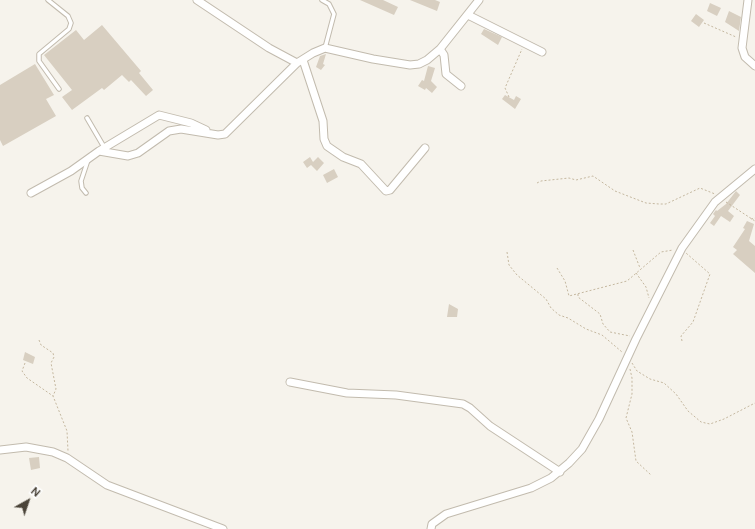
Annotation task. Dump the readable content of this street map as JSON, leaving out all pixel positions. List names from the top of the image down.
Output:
{
  "north": "top right"
}
